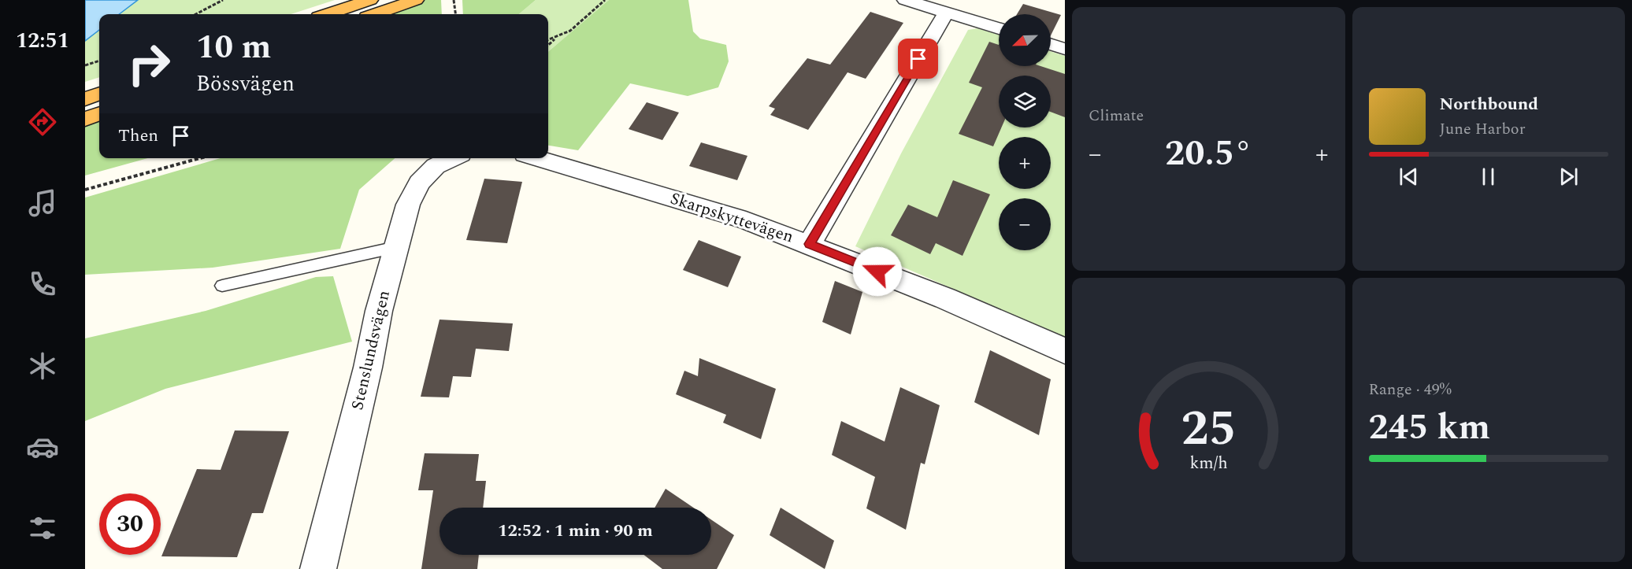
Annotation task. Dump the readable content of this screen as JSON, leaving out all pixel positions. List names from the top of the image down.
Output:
{
  "streets": {
    "street": ["Skarpskyttevägen", "Stenslundsvägen"]
  },
  "north": "bottom left",
  "page": {
    "tabs": "12:51",
    "tile": [
      "Climate",
      ["Range · 49%", "245 km"]
    ],
    "map_buttons": ["+", "−"],
    "turn": ["10 m", "Bössvägen"],
    "song": ["Northbound", "June Harbor"],
    "then": "Then",
    "heat": ["−", "20.5°", "+"],
    "limit": "30",
    "trip": "12:52 · 1 min · 90 m",
    "gauge": ["25", "km/h"]
  }
}
